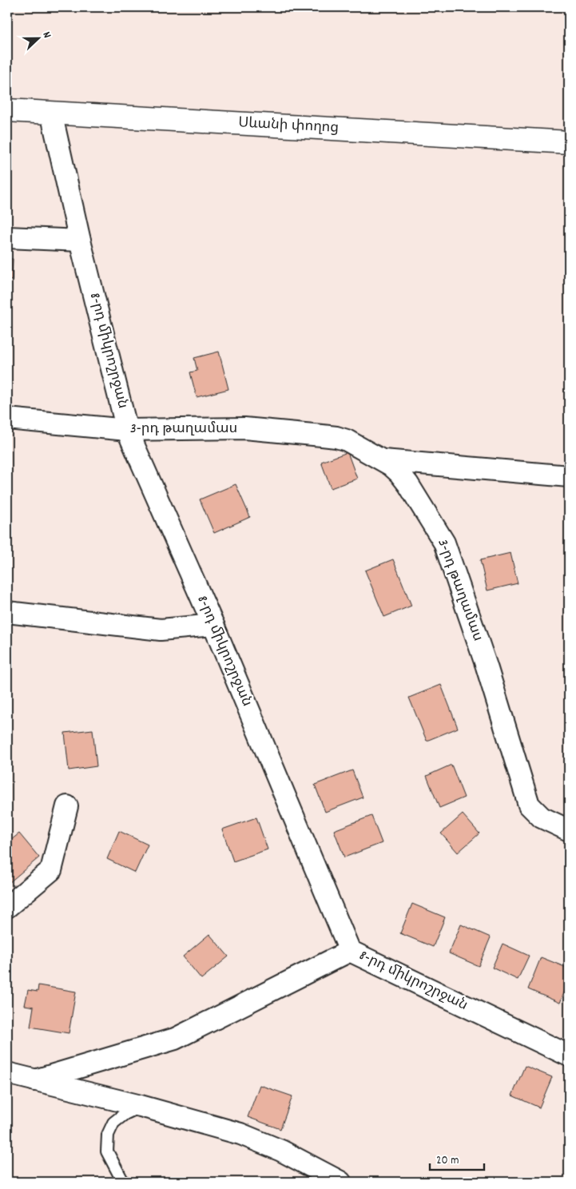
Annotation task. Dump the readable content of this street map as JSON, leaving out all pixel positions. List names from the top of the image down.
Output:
{
  "streets": {
    "main road": ["Սևանի փողոց"],
    "street": ["8-րդ միկրոշրջան", "3-րդ թաղամաս"]
  },
  "crossings": [
    ["Սևանի փողոց", "8-րդ միկրոշրջան"],
    ["8-րդ միկրոշրջան", "3-րդ թաղամաս"]
  ],
  "scale_bar": "20 m",
  "north": "right"
}
